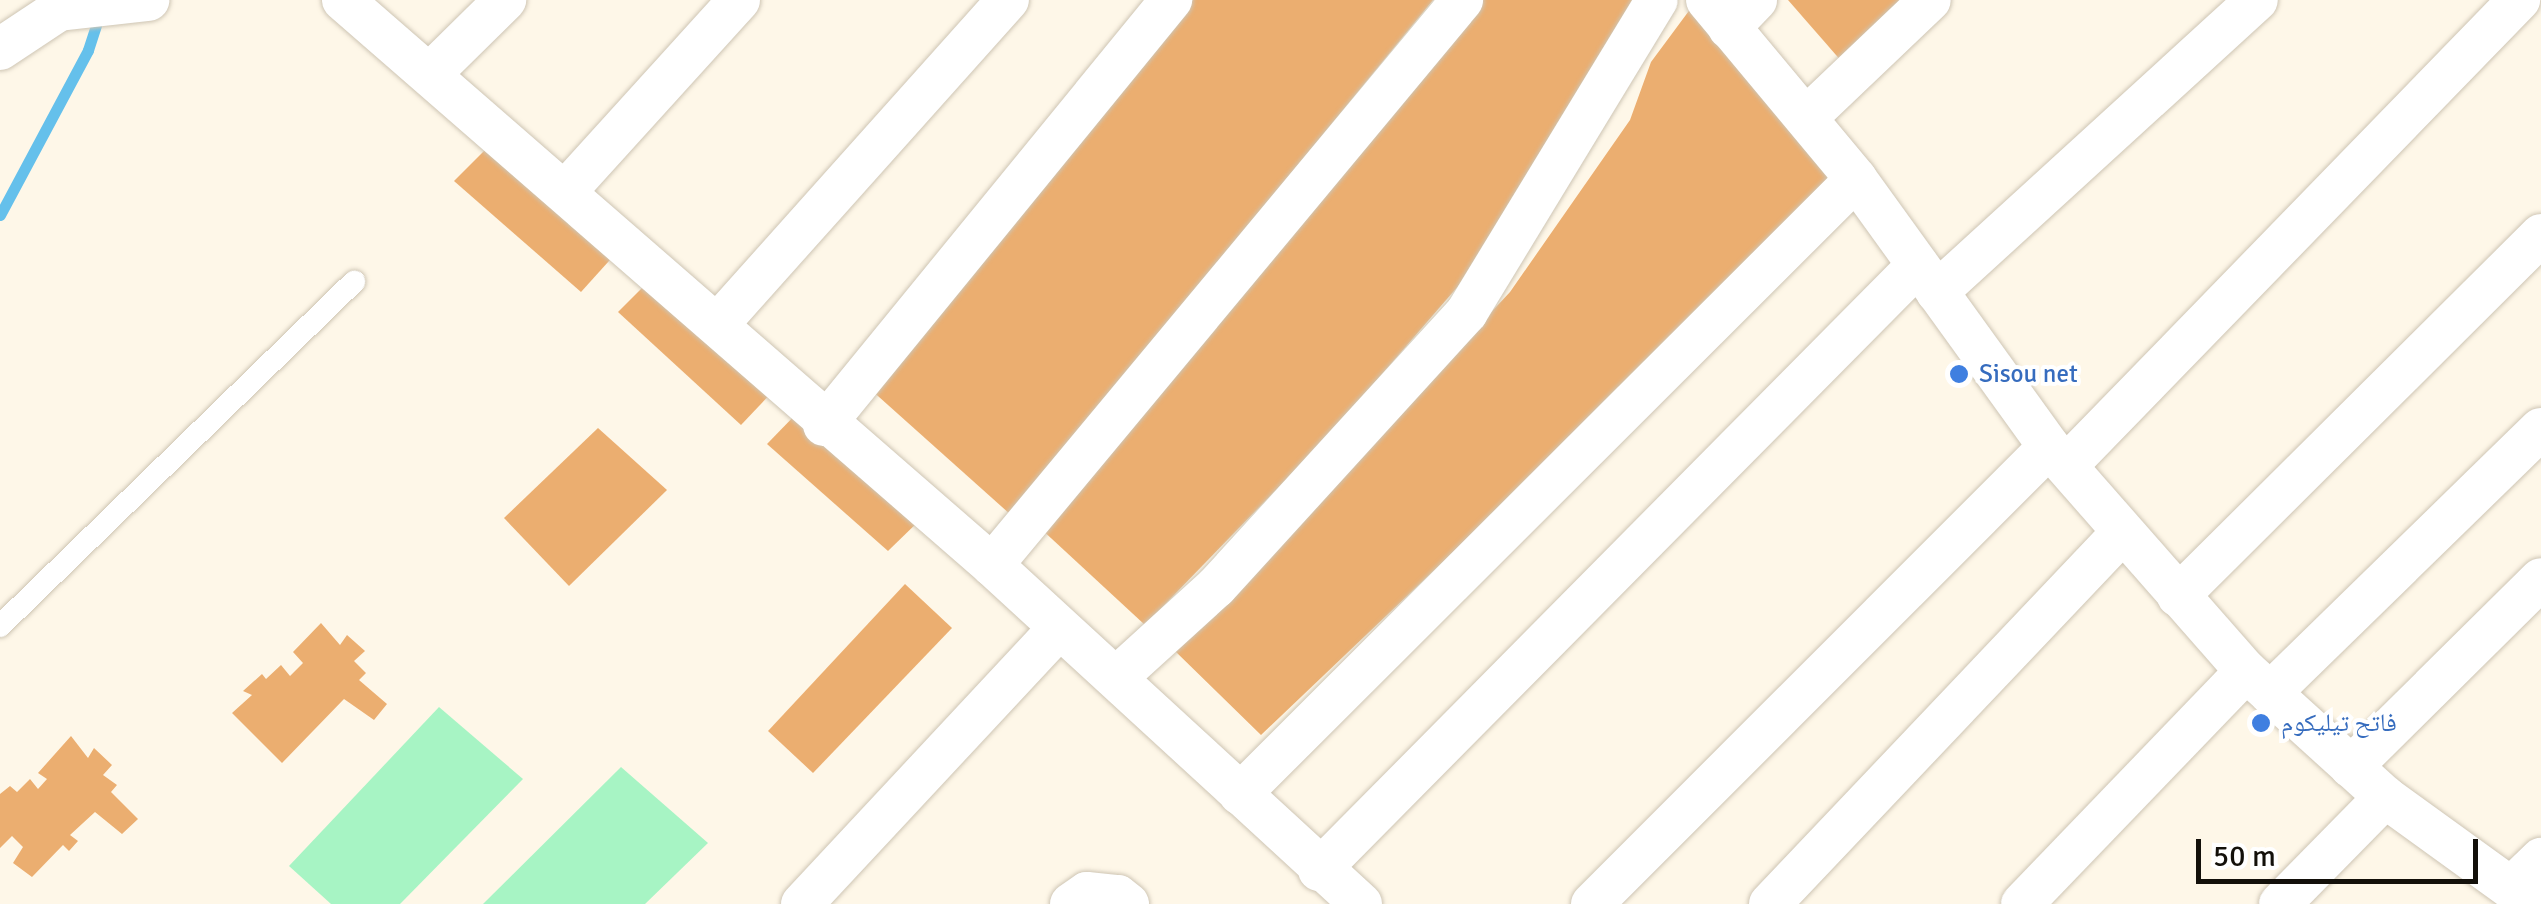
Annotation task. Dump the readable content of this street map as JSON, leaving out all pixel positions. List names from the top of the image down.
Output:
{
  "places": ["Sisou net", "فاتح تيليكوم"],
  "scale_bar": "50 m"
}
